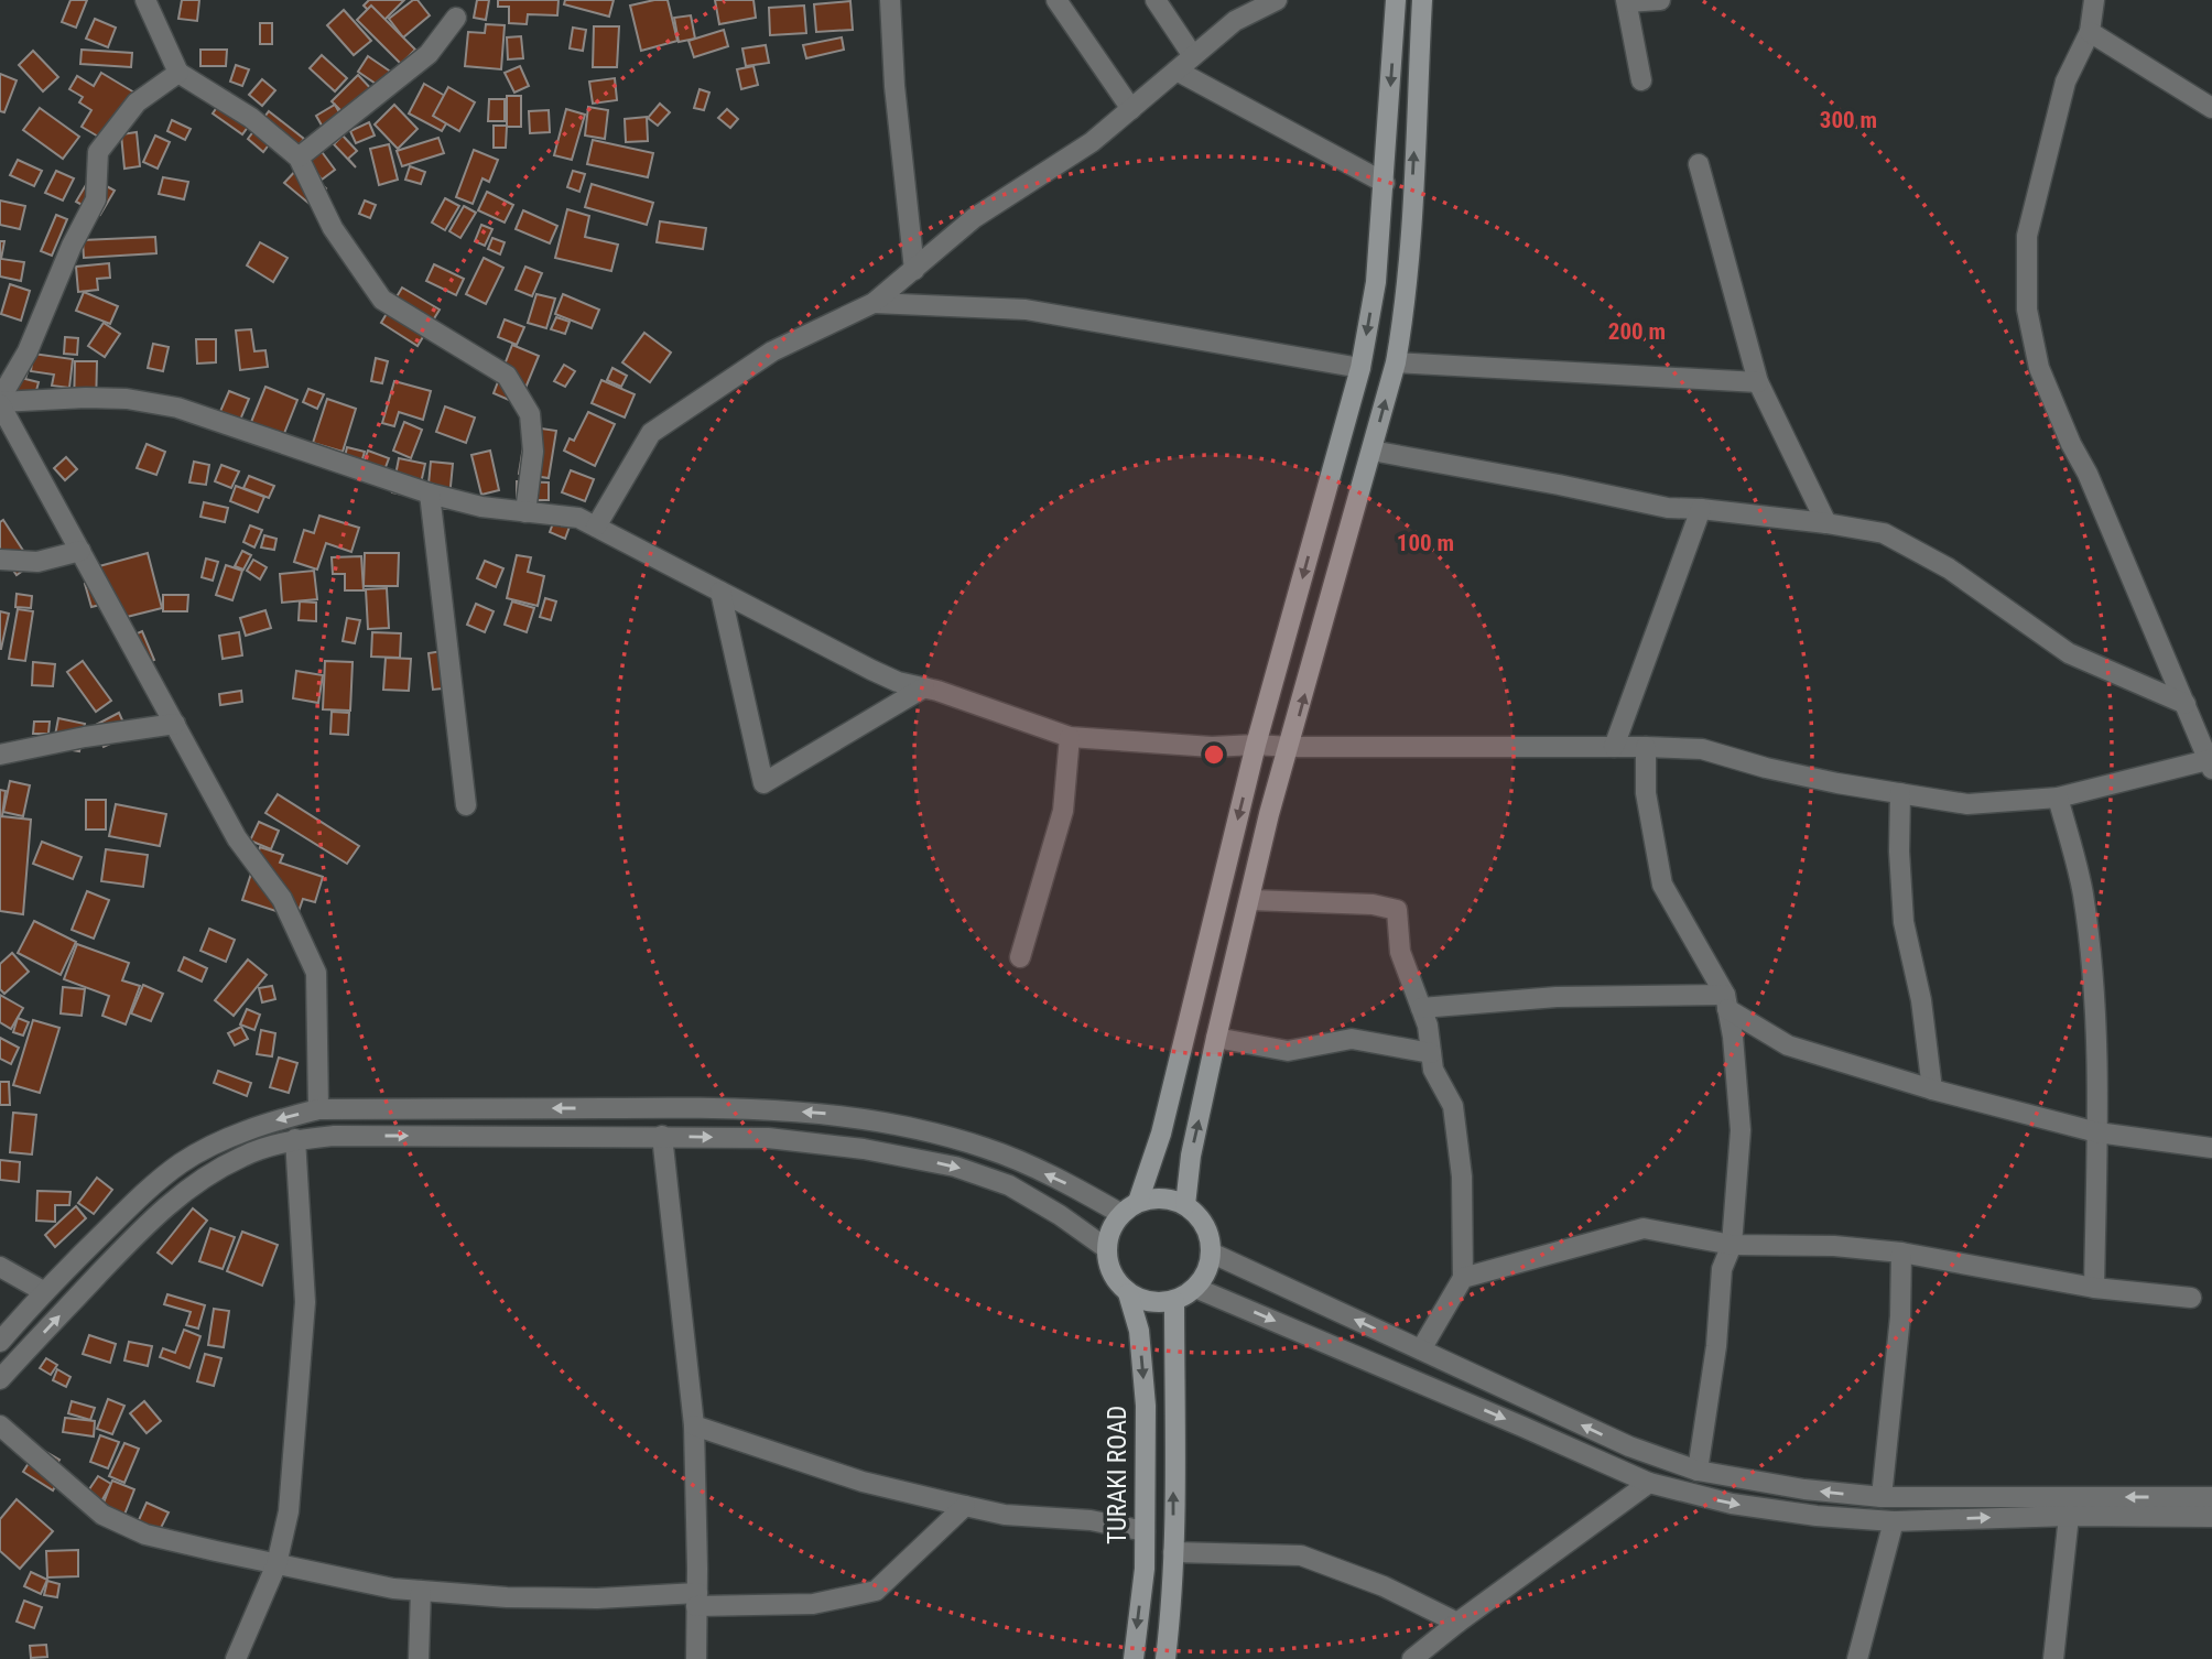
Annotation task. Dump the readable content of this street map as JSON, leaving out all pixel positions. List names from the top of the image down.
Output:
{
  "streets": {
    "main road": ["TURAKI ROAD"]
  },
  "rings": ["300 m", "200 m", "100 m"]
}
